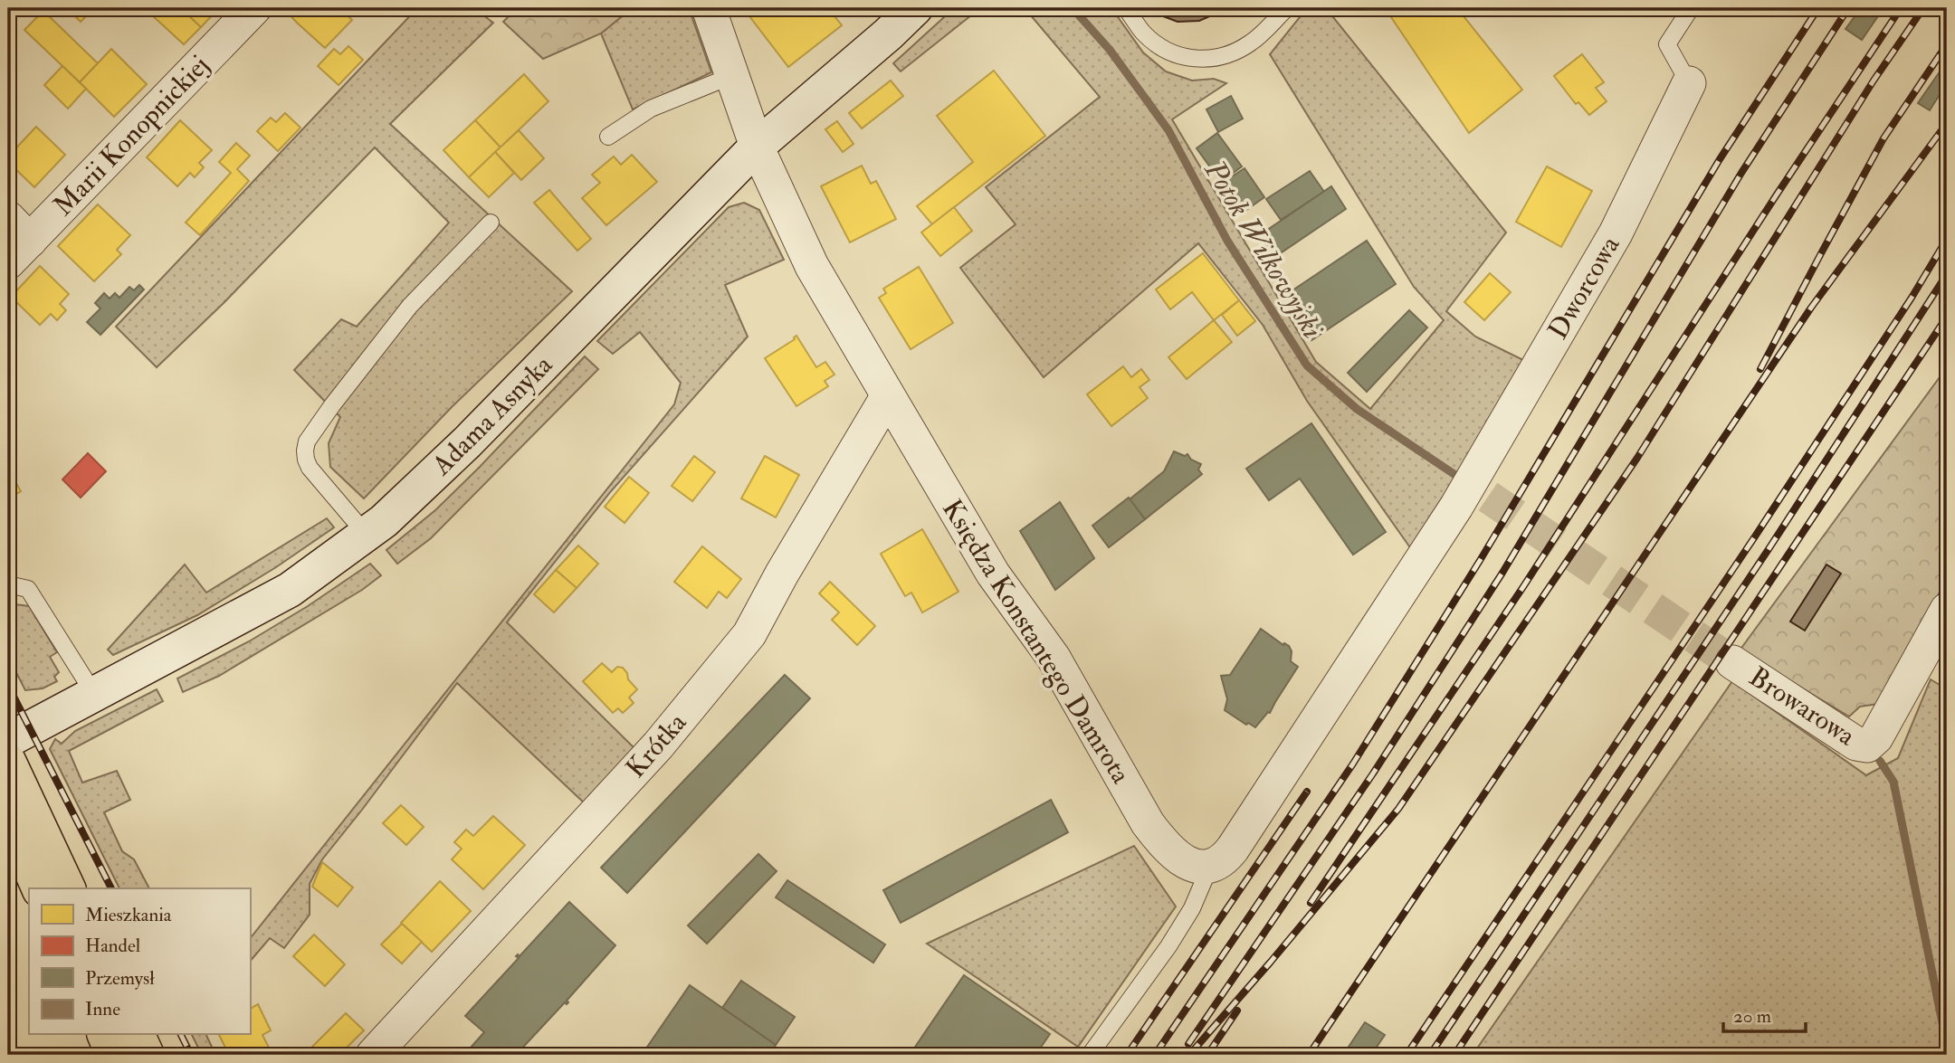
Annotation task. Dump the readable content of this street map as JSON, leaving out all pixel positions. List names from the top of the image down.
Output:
{
  "streets": {
    "street": [
      "Marii Konopnickiej",
      "Dworcowa",
      "Adama Asnyka",
      "Księdza Konstantego Damrota",
      "Browarowa",
      "Krótka"
    ]
  },
  "crossings": [
    ["Dworcowa", "Księdza Konstantego Damrota"],
    ["Adama Asnyka", "Księdza Konstantego Damrota"],
    ["Księdza Konstantego Damrota", "Krótka"]
  ],
  "water": ["Potok Wilkowyjski"],
  "legend": [
    "Mieszkania",
    "Handel",
    "Przemysł",
    "Inne"
  ],
  "scale_bar": "20 m"
}
